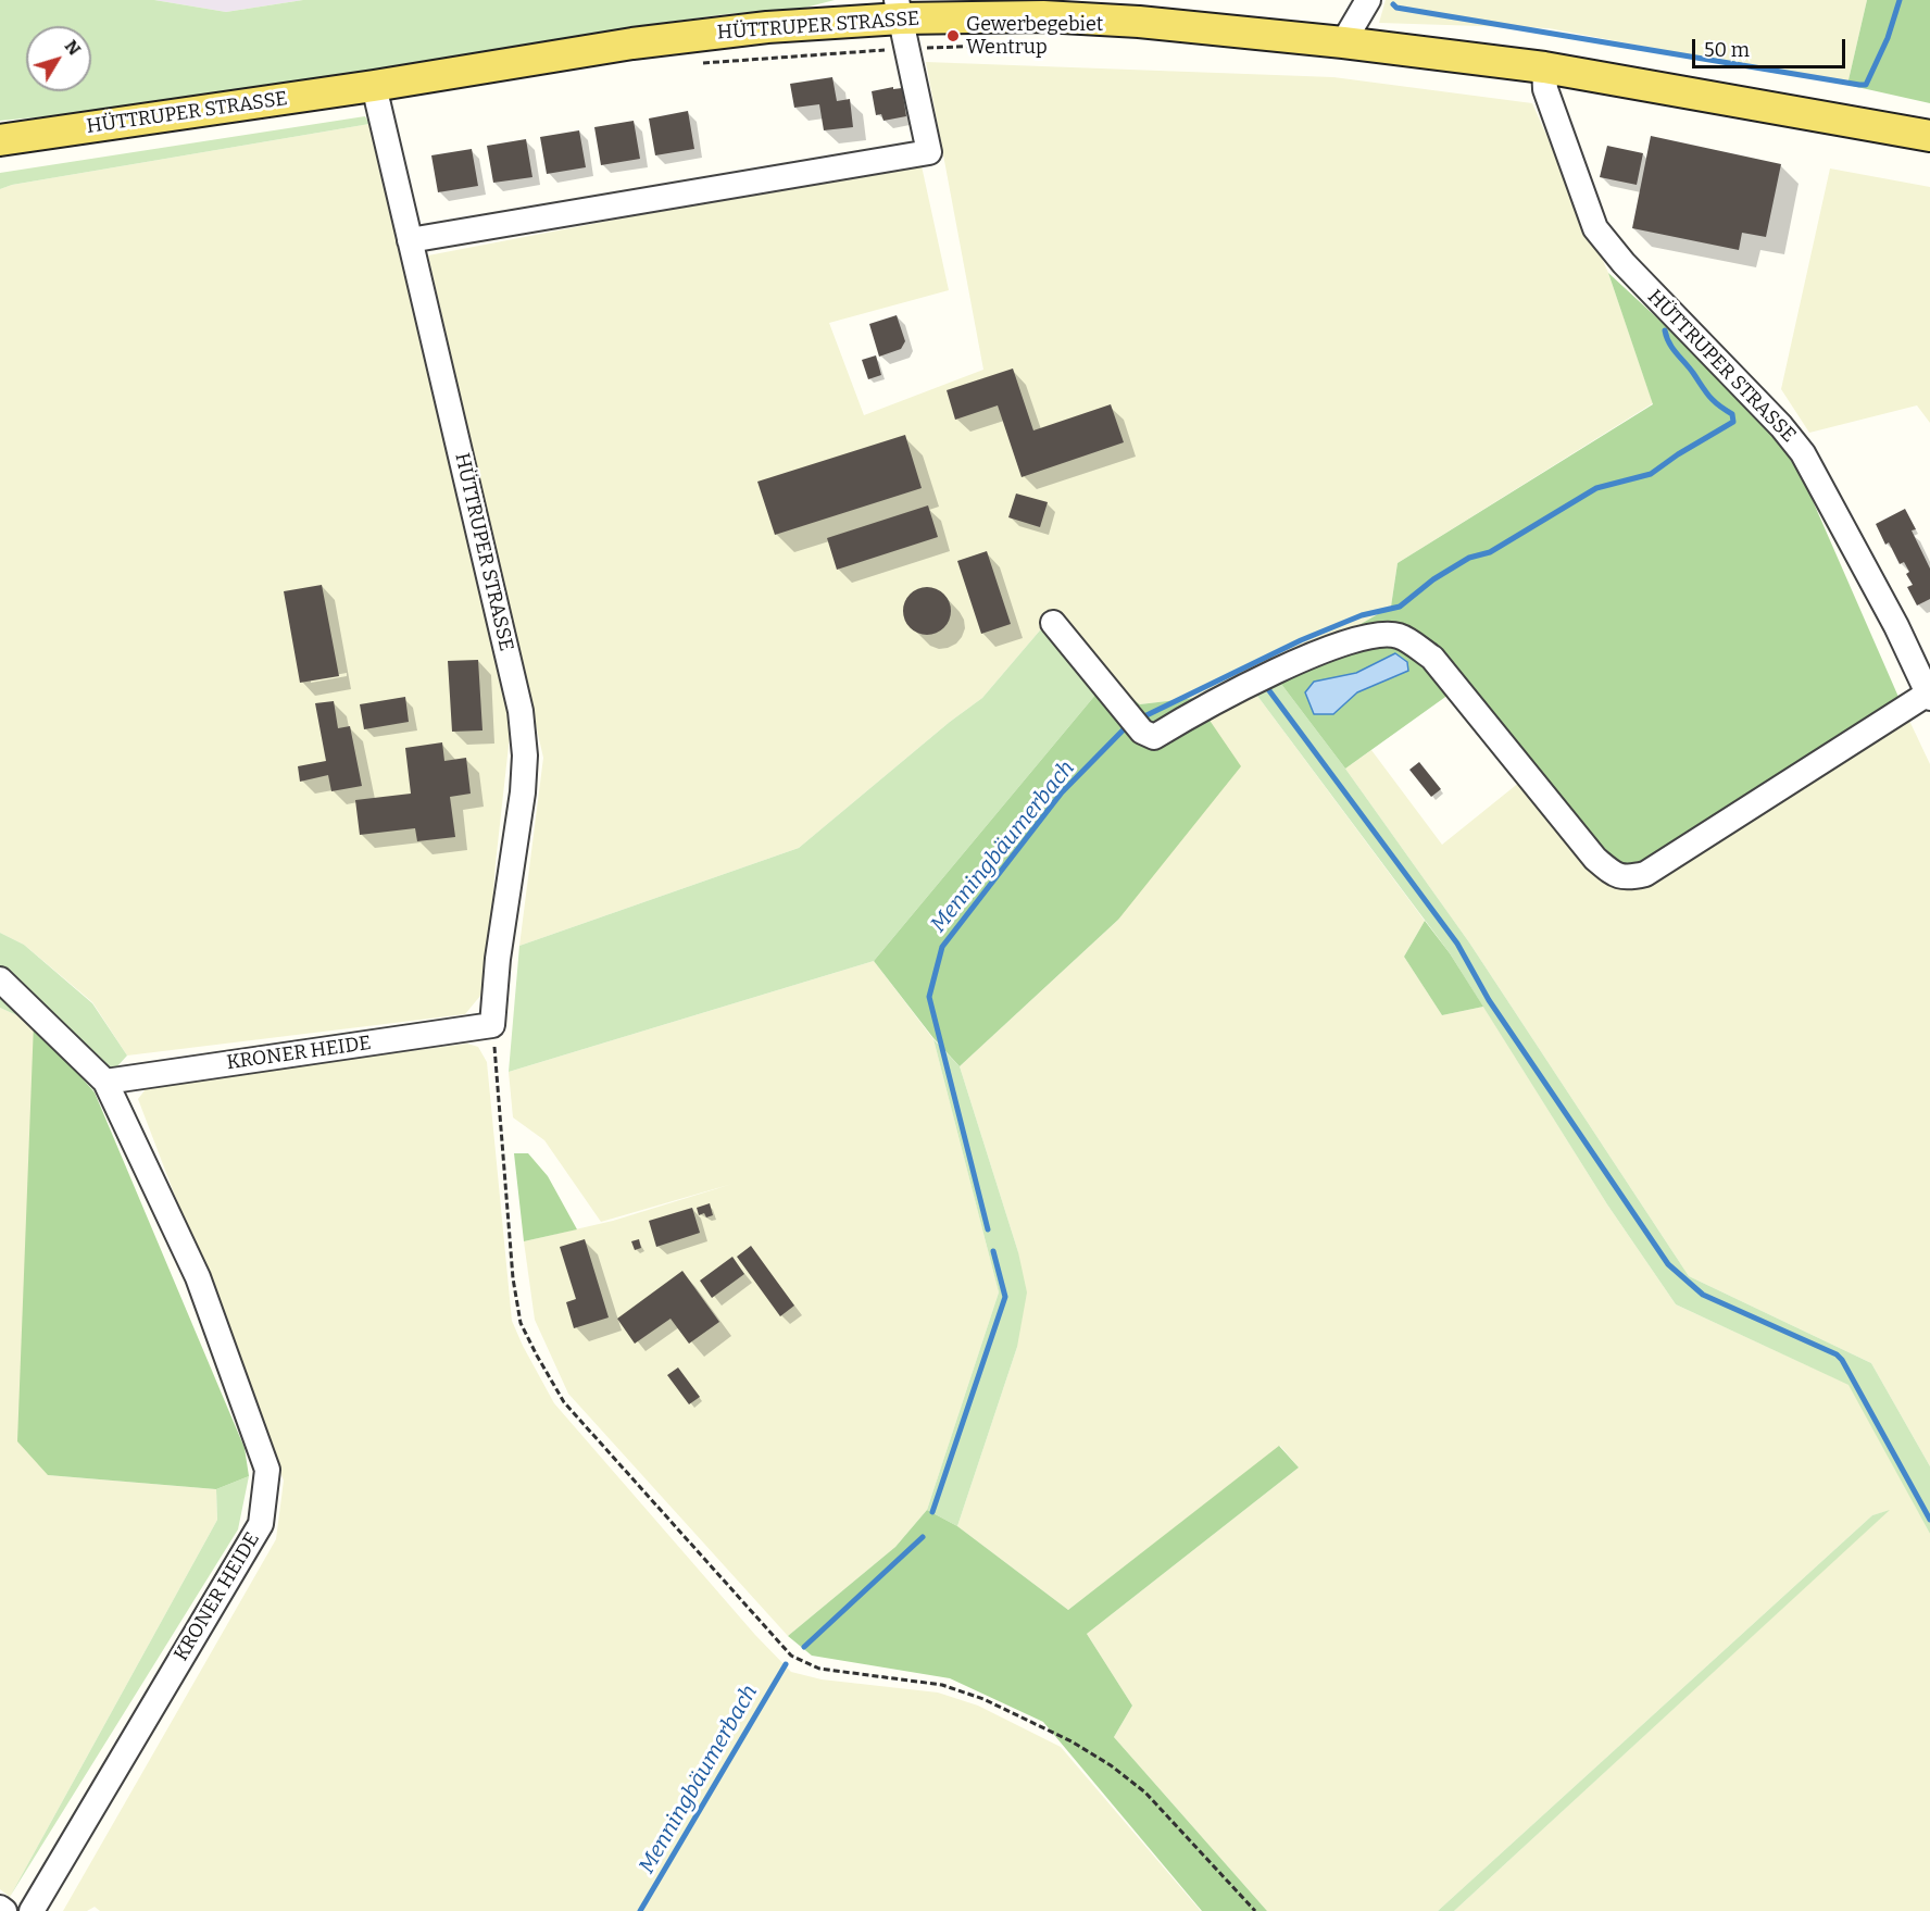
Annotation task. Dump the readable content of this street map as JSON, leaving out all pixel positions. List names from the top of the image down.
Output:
{
  "streets": {
    "main road": ["HÜTTRUPER STRASSE"],
    "street": ["KRONER HEIDE"]
  },
  "crossings": [
    ["HÜTTRUPER STRASSE", "KRONER HEIDE"]
  ],
  "water": ["Menningbäumerbach"],
  "places": ["Gewerbegebiet Wentrup"],
  "scale_bar": "50 m",
  "north": "top right"
}
